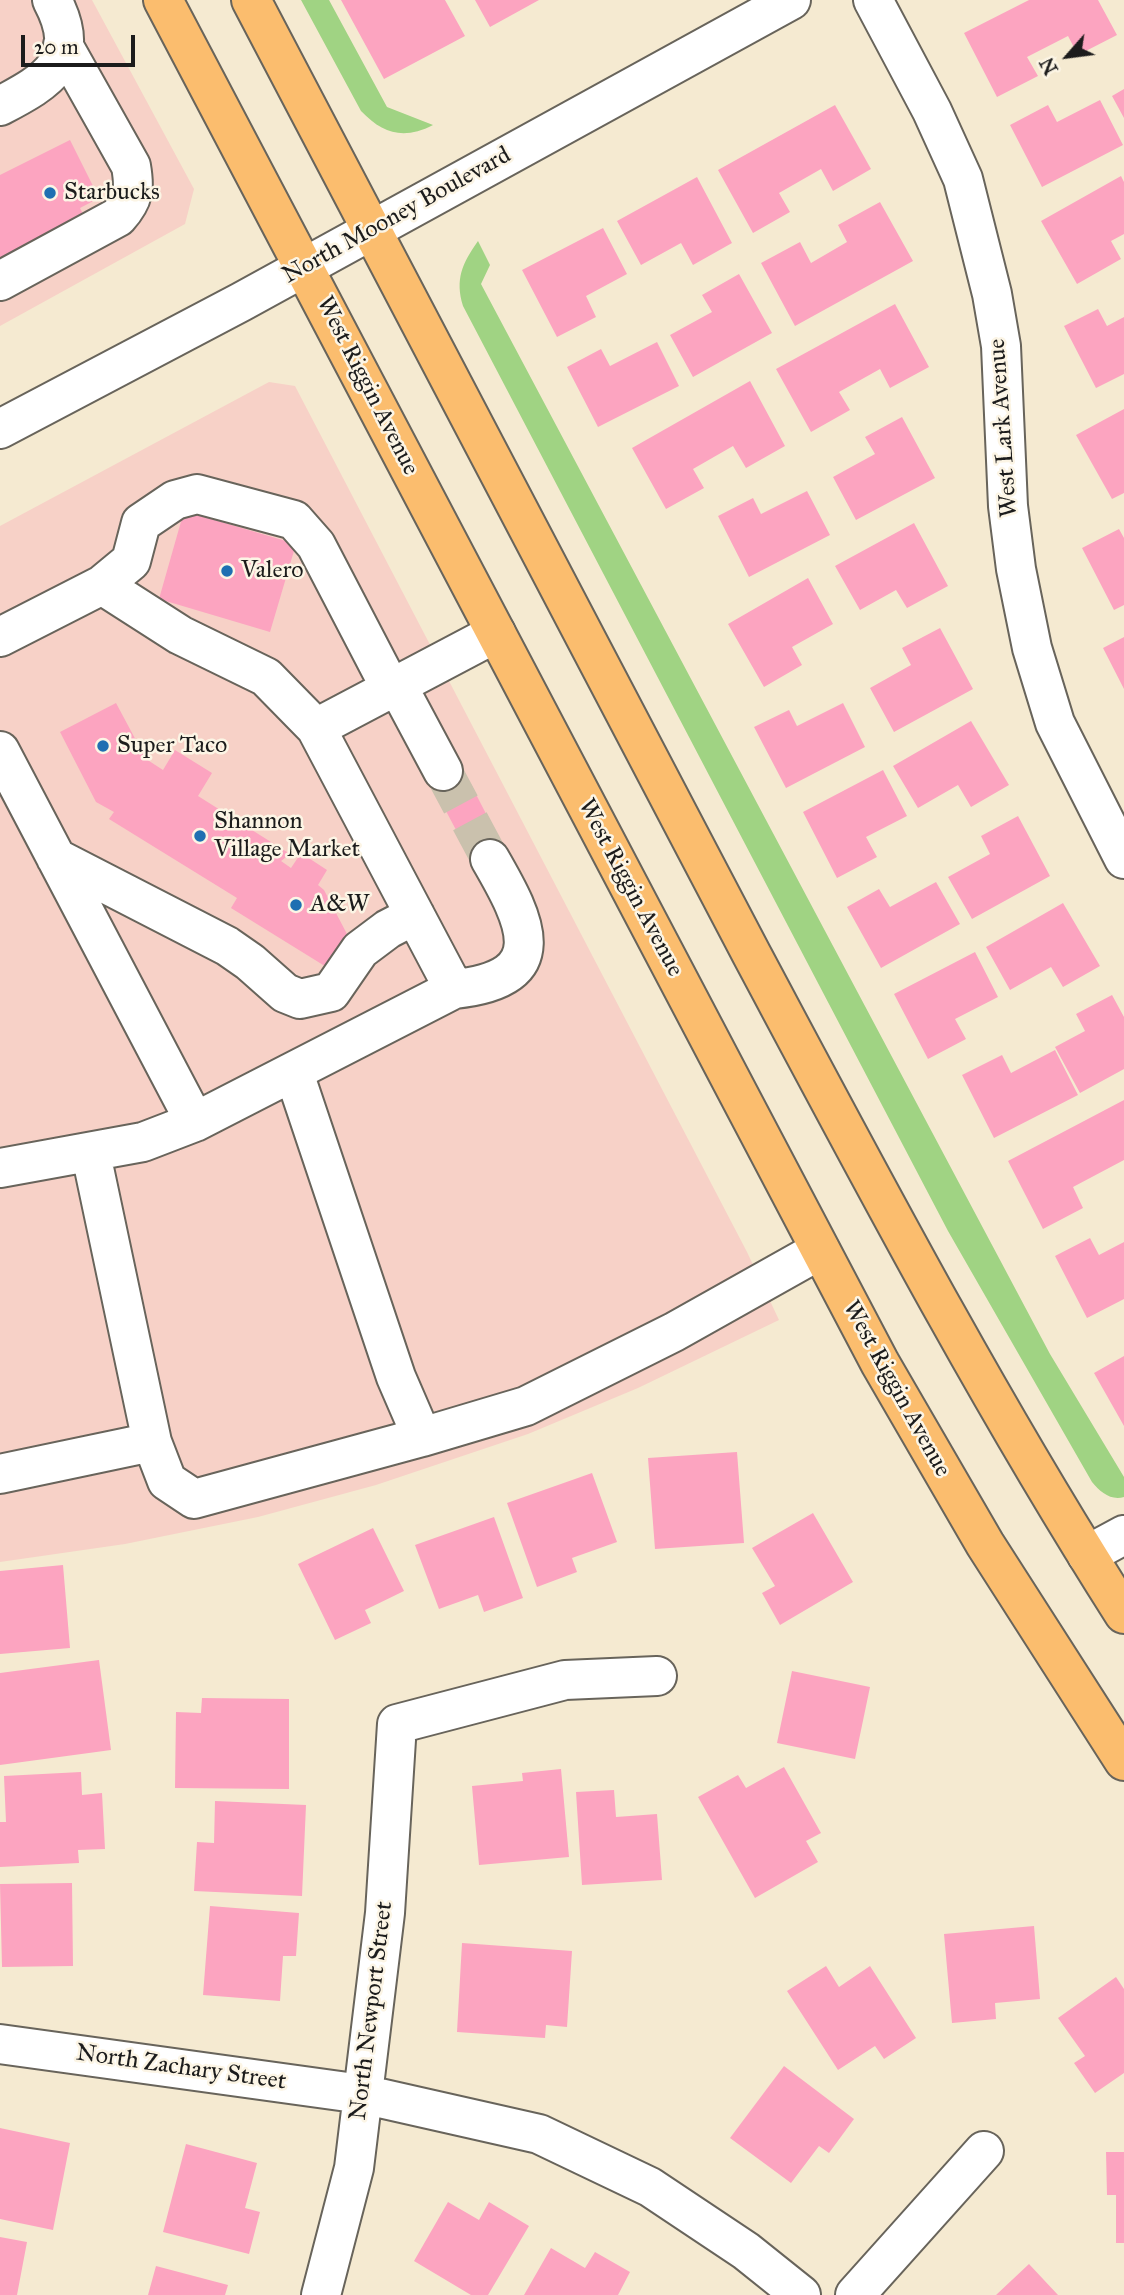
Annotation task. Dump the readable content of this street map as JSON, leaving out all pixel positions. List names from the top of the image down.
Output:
{
  "streets": {
    "main road": ["West Riggin Avenue"],
    "street": [
      "North Mooney Boulevard",
      "West Lark Avenue",
      "North Newport Street",
      "North Zachary Street"
    ]
  },
  "crossings": [
    ["North Mooney Boulevard", "West Riggin Avenue"],
    ["North Newport Street", "North Zachary Street"]
  ],
  "places": [
    "Starbucks",
    "Valero",
    "Super Taco",
    "Shannon Village Market",
    "A&W"
  ],
  "scale_bar": "20 m",
  "north": "bottom left"
}
